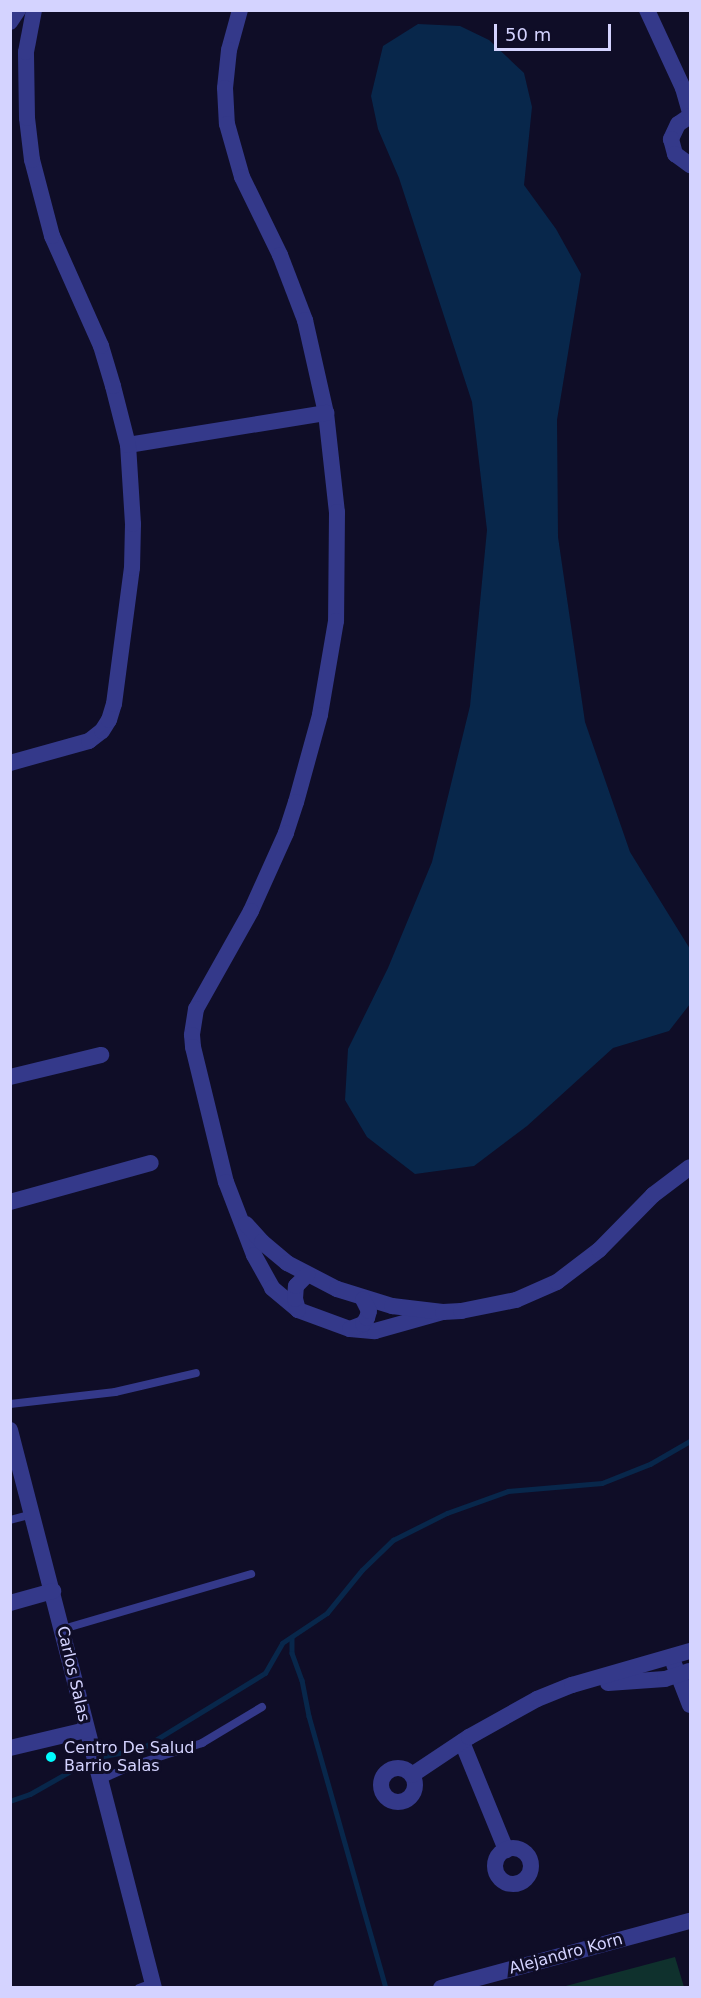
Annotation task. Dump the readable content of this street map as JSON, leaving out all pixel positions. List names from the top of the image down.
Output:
{
  "streets": {
    "street": ["Carlos Salas", "Alejandro Korn"]
  },
  "places": ["Centro De Salud Barrio Salas"],
  "scale_bar": "50 m"
}
